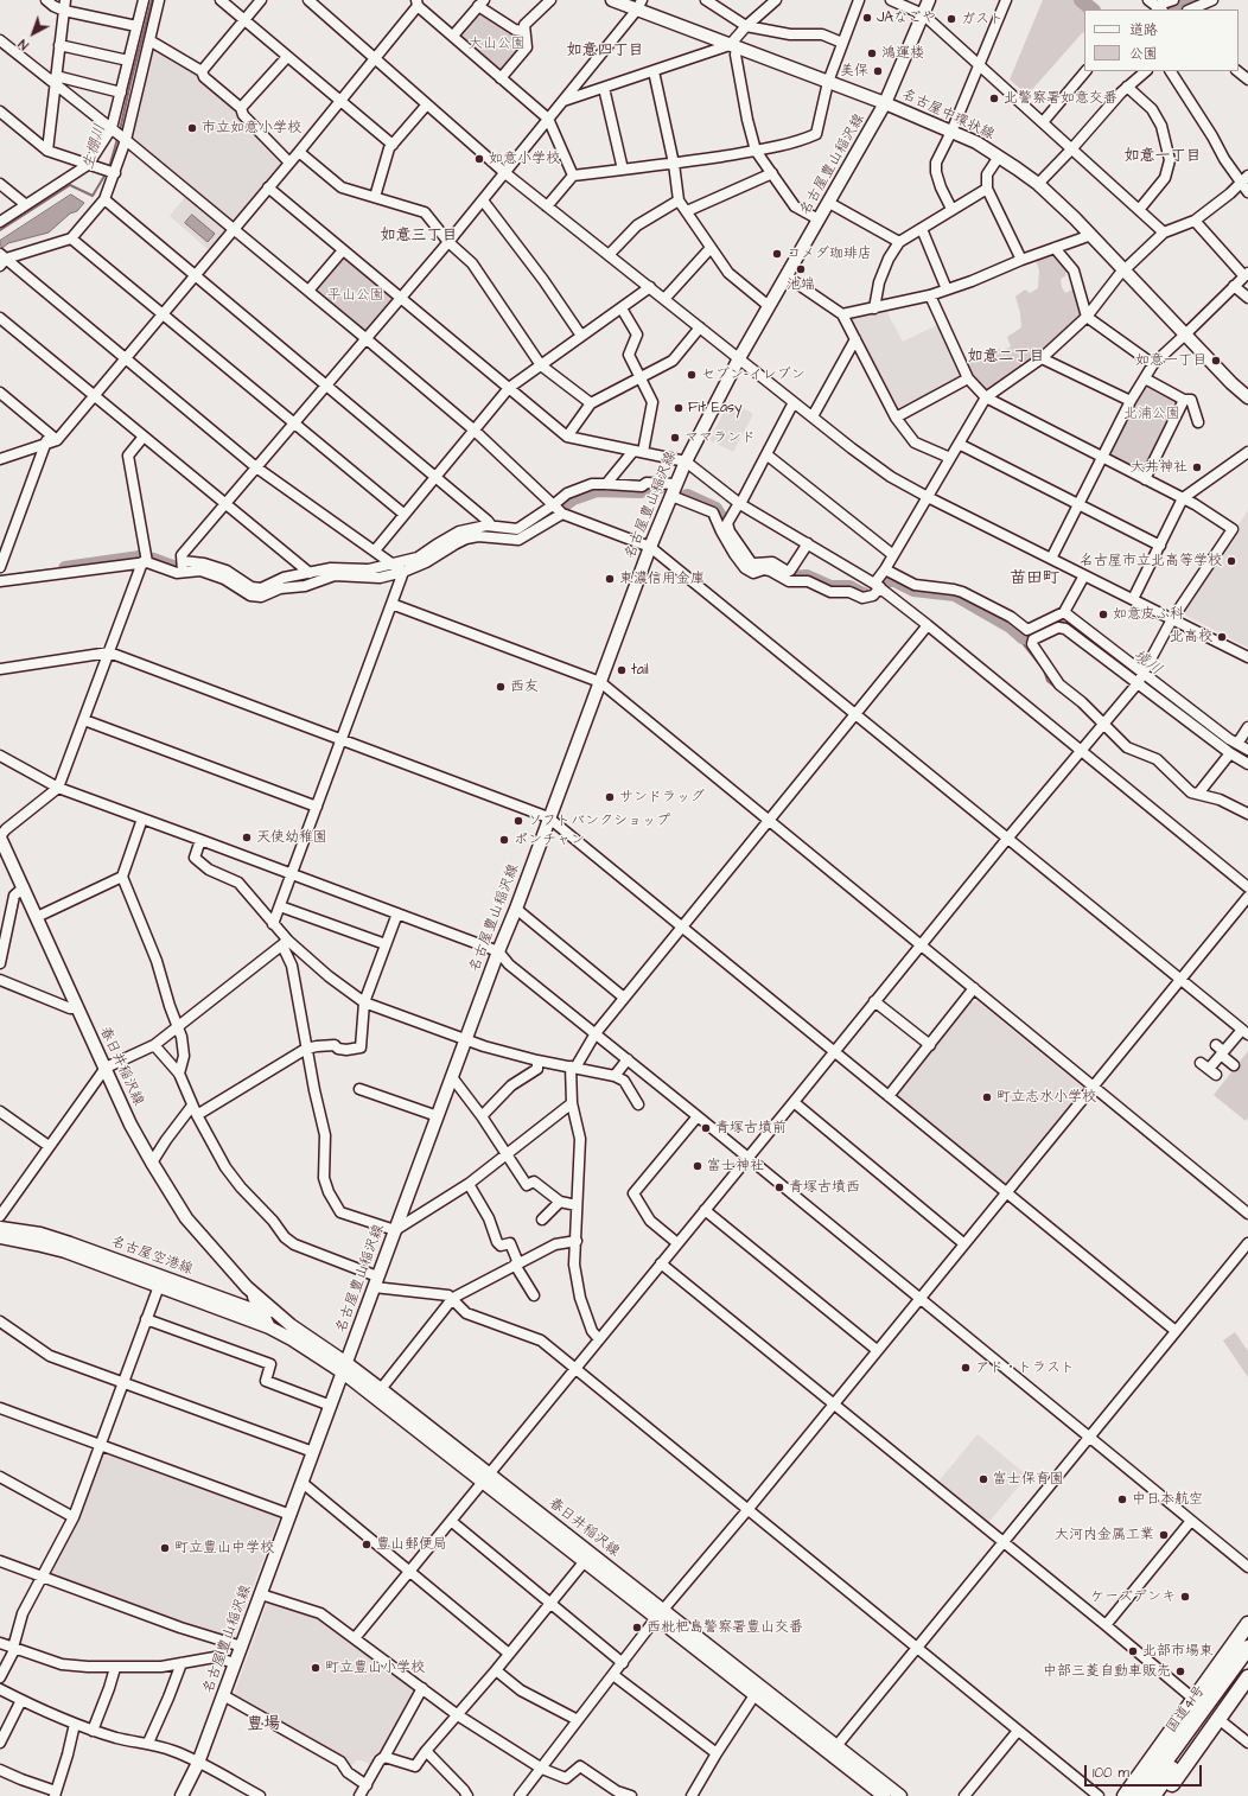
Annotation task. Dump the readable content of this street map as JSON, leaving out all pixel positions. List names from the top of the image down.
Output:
{
  "streets": {
    "highway": ["国道41号"],
    "main road": [
      "名古屋中環状線",
      "名古屋豊山稲沢線",
      "春日井稲沢線",
      "名古屋空港線"
    ]
  },
  "crossings": [
    ["名古屋中環状線", "名古屋豊山稲沢線"],
    ["名古屋豊山稲沢線", "春日井稲沢線"],
    ["春日井稲沢線", "名古屋空港線"]
  ],
  "districts": [
    "如意四丁目",
    "如意一丁目",
    "如意三丁目",
    "如意二丁目",
    "苗田町",
    "豊場"
  ],
  "water": ["生棚川", "境川"],
  "parks": ["大山公園", "平山公園", "北浦公園"],
  "places": [
    "JAなごや",
    "ガスト",
    "鴻運楼",
    "美保",
    "北警察署如意交番",
    "市立如意小学校",
    "如意小学校",
    "コメダ珈琲店",
    "池端",
    "如意一丁目",
    "セブン-イレブン",
    "Fit Easy",
    "ママランド",
    "大井神社",
    "名古屋市立北高等学校",
    "東濃信用金庫",
    "如意皮ふ科",
    "北高校",
    "tail",
    "西友",
    "サンドラッグ",
    "ソフトバンクショップ",
    "天使幼稚園",
    "ポンチャン",
    "町立志水小学校",
    "青塚古墳前",
    "富士神社",
    "青塚古墳西",
    "アド・トラスト",
    "富士保育園",
    "中日本航空",
    "大河内金属工業",
    "豊山郵便局",
    "町立豊山中学校",
    "ケーズデンキ",
    "西枇杷島警察署豊山交番",
    "北部市場東",
    "町立豊山小学校",
    "中部三菱自動車販売"
  ],
  "legend": ["道路", "公園"],
  "scale_bar": "100 m",
  "north": "bottom left"
}
